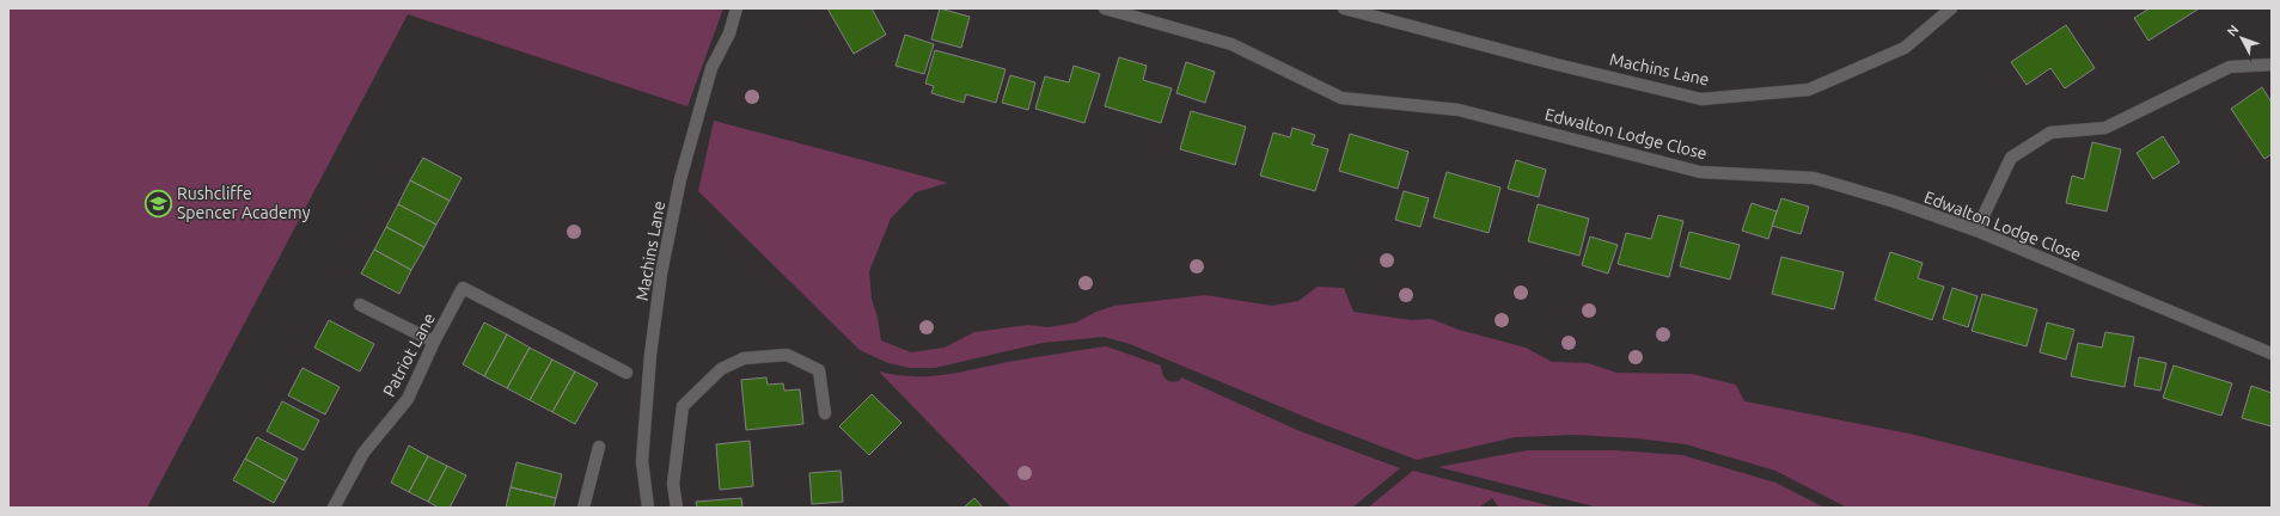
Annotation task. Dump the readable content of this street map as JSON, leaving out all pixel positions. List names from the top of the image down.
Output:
{
  "streets": {
    "street": ["Machins Lane", "Edwalton Lodge Close", "Patriot Lane"]
  },
  "places": {
    "school or university": ["Rushcliffe Spencer Academy"]
  },
  "north": "top left"
}
